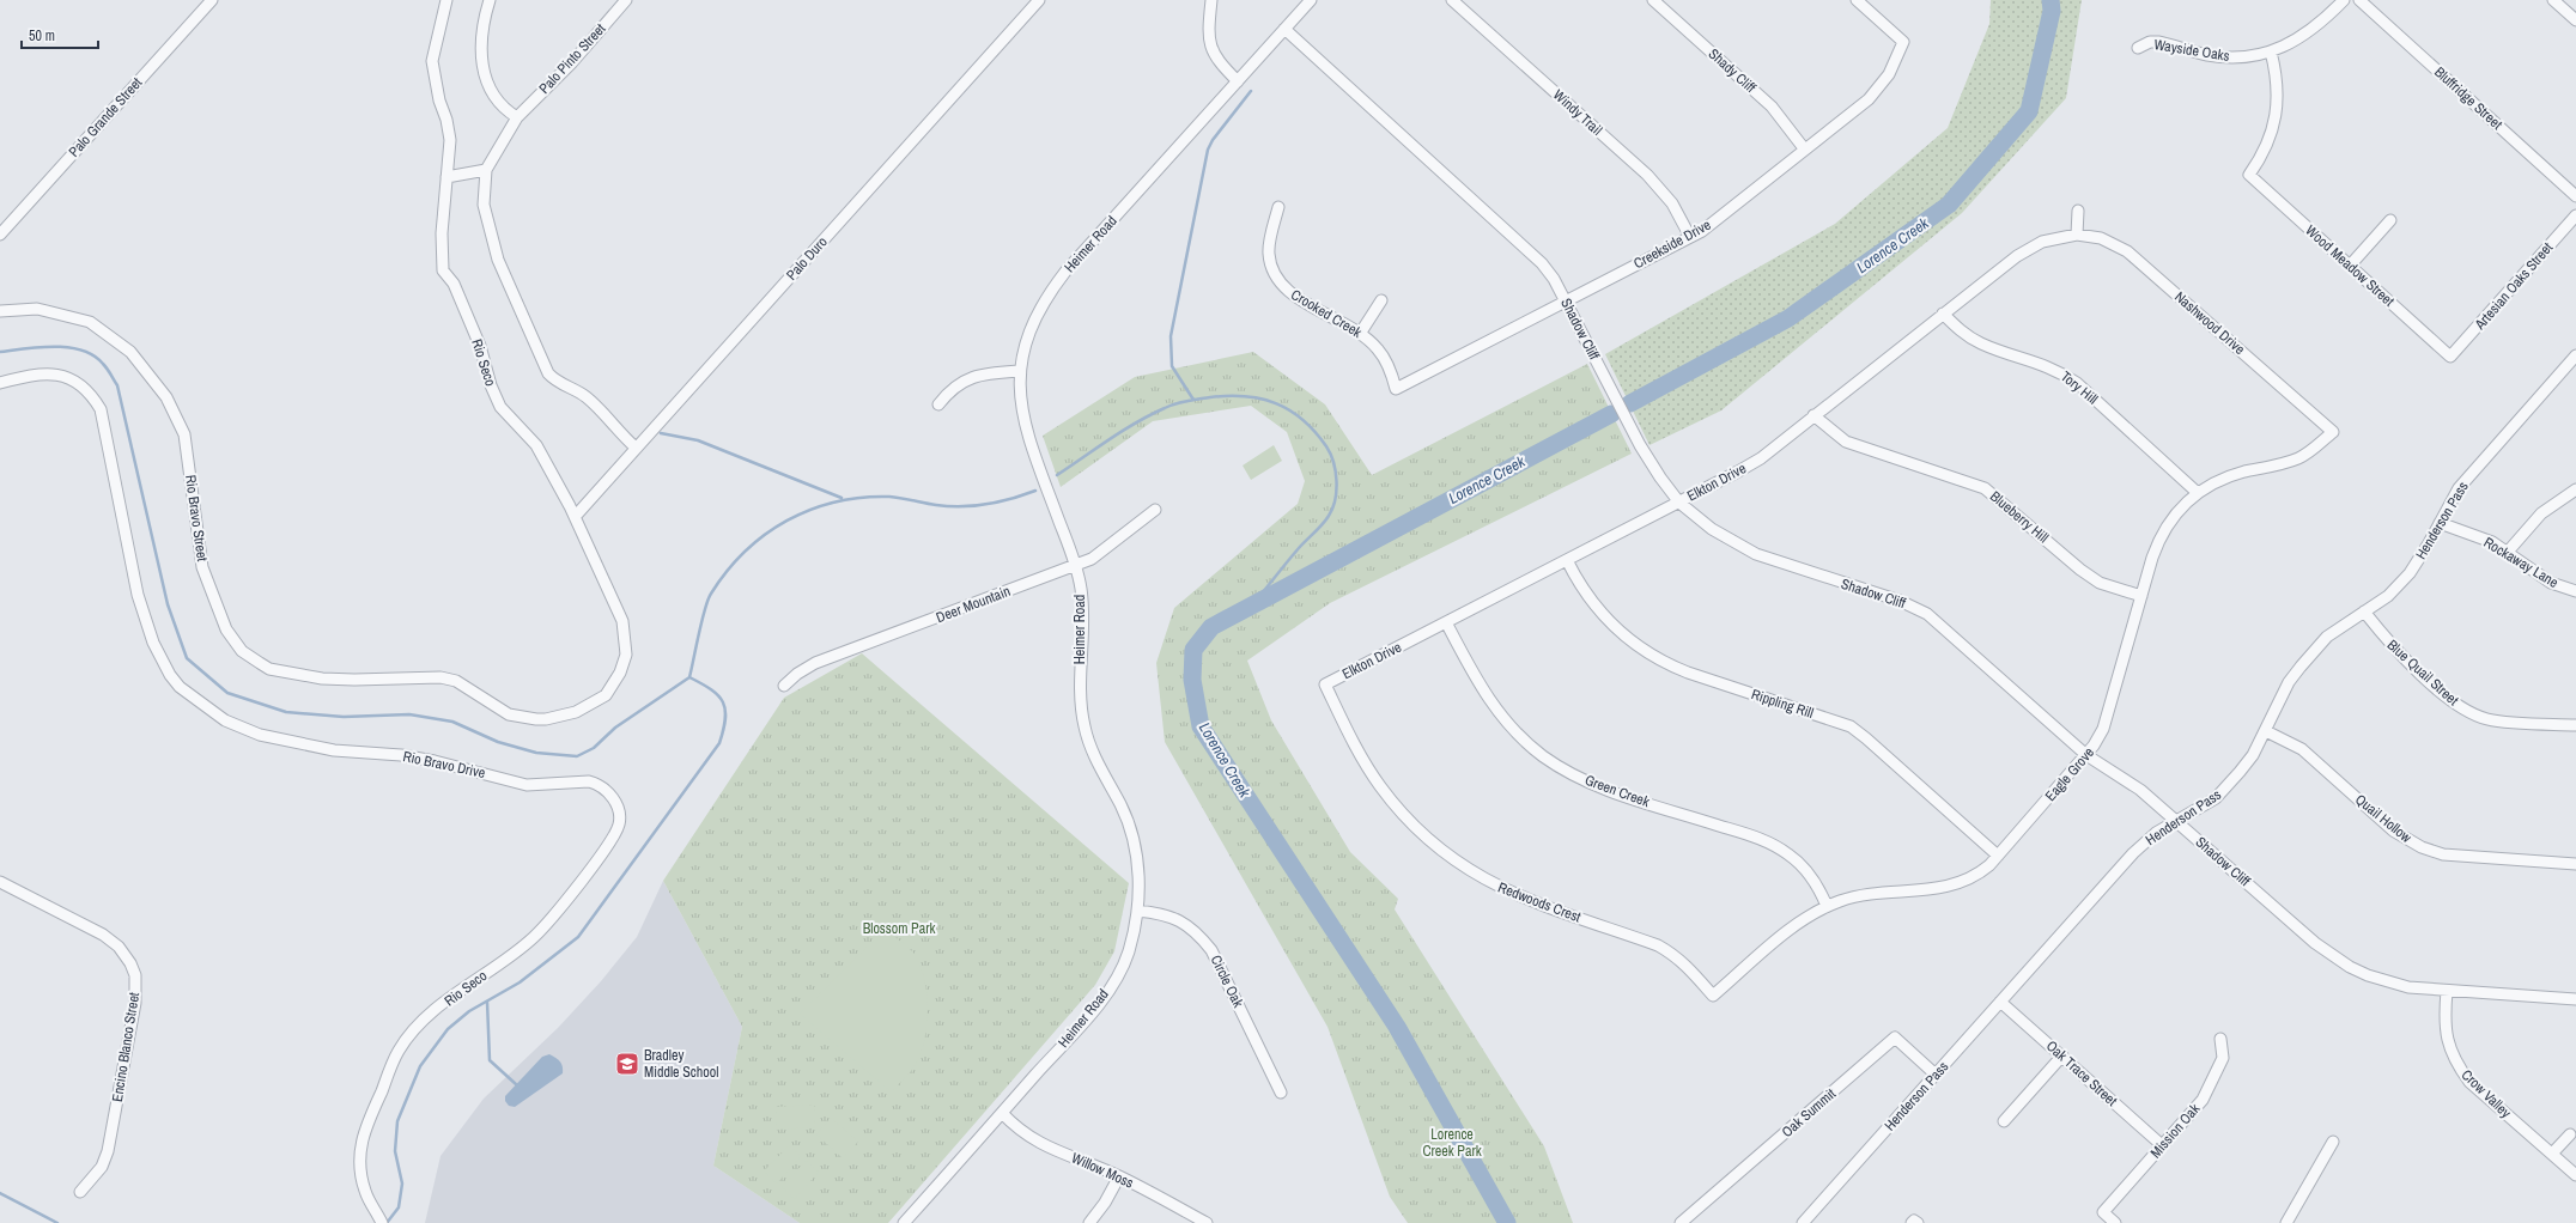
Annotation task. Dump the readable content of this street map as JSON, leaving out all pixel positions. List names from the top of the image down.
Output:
{
  "streets": {
    "street": [
      "Wayside Oaks",
      "Palo Pinto Street",
      "Shady Cliff",
      "Bluffridge Street",
      "Windy Trail",
      "Palo Grande Street",
      "Heimer Road",
      "Creekside Drive",
      "Palo Duro",
      "Wood Meadow Street",
      "Artesian Oaks Street",
      "Crooked Creek",
      "Nashwood Drive",
      "Shadow Cliff",
      "Rio Seco",
      "Tory Hill",
      "Elkton Drive",
      "Blueberry Hill",
      "Rio Bravo Street",
      "Henderson Pass",
      "Rockaway Lane",
      "Deer Mountain",
      "Blue Quail Street",
      "Rippling Rill",
      "Rio Bravo Drive",
      "Eagle Grove",
      "Green Creek",
      "Quail Hollow",
      "Redwoods Crest",
      "Circle Oak",
      "Encino Blanco Street",
      "Oak Trace Street",
      "Crow Valley",
      "Oak Summit",
      "Mission Oak",
      "Willow Moss"
    ]
  },
  "crossings": [
    ["Wayside Oaks", "Wood Meadow Street"],
    ["Shady Cliff", "Creekside Drive"],
    ["Windy Trail", "Creekside Drive"],
    ["Heimer Road", "Shadow Cliff"],
    ["Heimer Road", "Deer Mountain"],
    ["Heimer Road", "Circle Oak"],
    ["Heimer Road", "Willow Moss"],
    ["Creekside Drive", "Crooked Creek"],
    ["Creekside Drive", "Shadow Cliff"],
    ["Palo Duro", "Rio Seco"],
    ["Wood Meadow Street", "Artesian Oaks Street"],
    ["Nashwood Drive", "Elkton Drive"],
    ["Nashwood Drive", "Eagle Grove"],
    ["Shadow Cliff", "Elkton Drive"],
    ["Shadow Cliff", "Henderson Pass"],
    ["Shadow Cliff", "Eagle Grove"],
    ["Shadow Cliff", "Crow Valley"],
    ["Rio Seco", "Rio Bravo Street"],
    ["Rio Seco", "Rio Bravo Drive"],
    ["Tory Hill", "Elkton Drive"],
    ["Tory Hill", "Eagle Grove"],
    ["Elkton Drive", "Blueberry Hill"],
    ["Elkton Drive", "Rippling Rill"],
    ["Elkton Drive", "Green Creek"],
    ["Elkton Drive", "Redwoods Crest"],
    ["Blueberry Hill", "Eagle Grove"],
    ["Henderson Pass", "Rockaway Lane"],
    ["Henderson Pass", "Blue Quail Street"],
    ["Henderson Pass", "Quail Hollow"],
    ["Henderson Pass", "Oak Trace Street"],
    ["Henderson Pass", "Oak Summit"],
    ["Rippling Rill", "Eagle Grove"],
    ["Eagle Grove", "Green Creek"],
    ["Eagle Grove", "Redwoods Crest"],
    ["Oak Trace Street", "Mission Oak"]
  ],
  "water": ["Lorence Creek"],
  "parks": ["Blossom Park", "Lorence Creek Park"],
  "places": {
    "school or university": ["Bradley Middle School"]
  },
  "scale_bar": "50 m"
}
